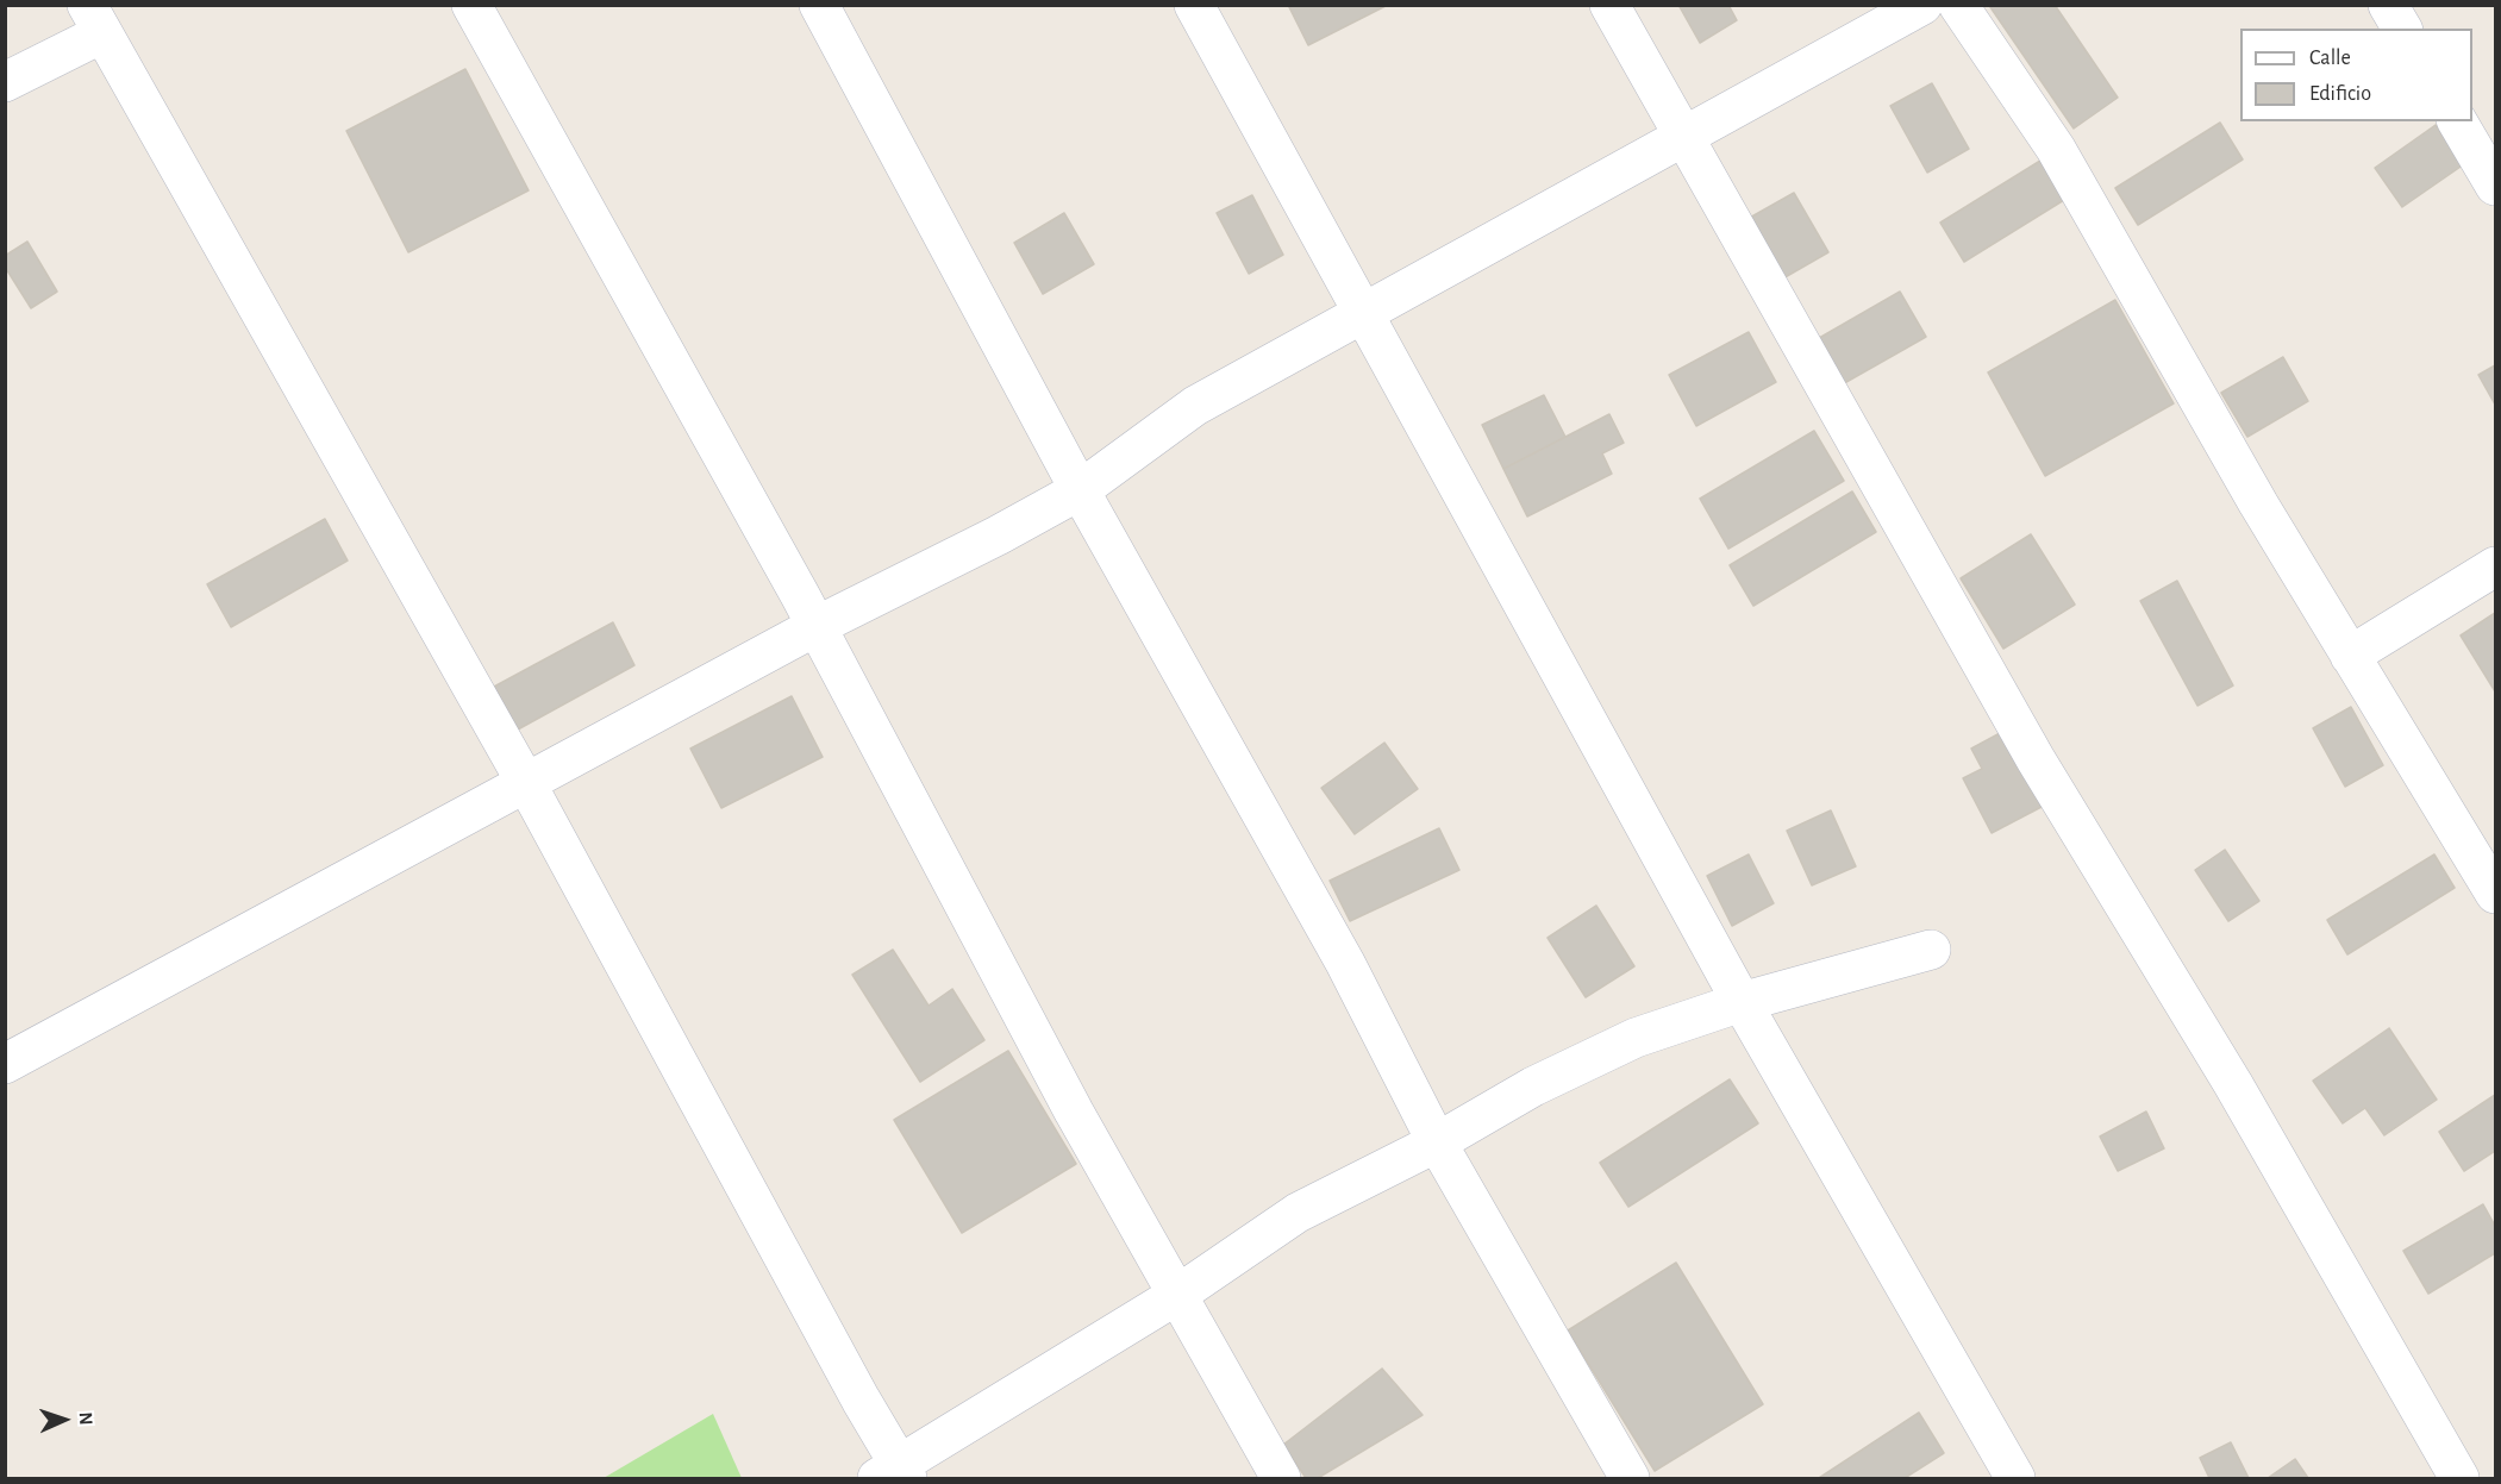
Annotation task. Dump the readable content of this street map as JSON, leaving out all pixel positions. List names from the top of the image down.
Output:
{
  "legend": ["Calle", "Edificio"],
  "north": "right"
}
